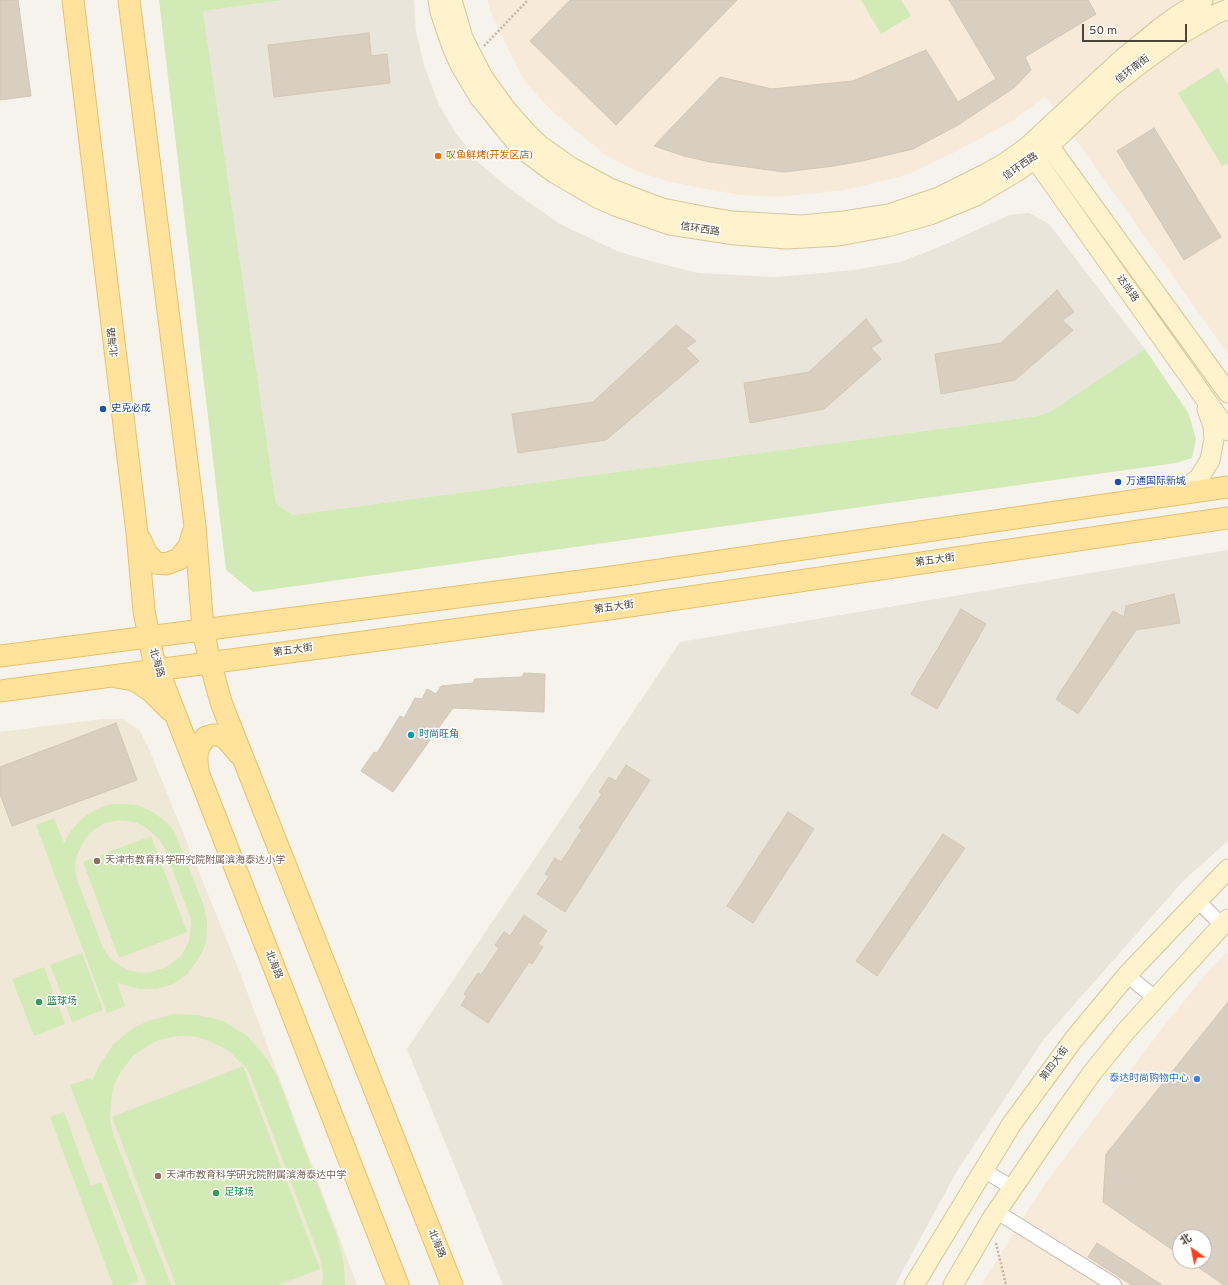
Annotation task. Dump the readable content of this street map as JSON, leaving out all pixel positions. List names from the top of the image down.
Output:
{
  "streets": {
    "main road": ["北海路", "第五大街"],
    "street": [
      "信环南街",
      "信环西路",
      "达尚路",
      "第四大街"
    ]
  },
  "crossings": [
    ["信环南街", "信环西路"],
    ["信环南街", "达尚路"],
    ["信环西路", "达尚路"],
    ["北海路", "第五大街"]
  ],
  "places": [
    "叹鱼鲜烤(开发区店)",
    "史克必成",
    "万通国际新城",
    "时尚旺角",
    "天津市教育科学研究院附属滨海泰达小学",
    "篮球场",
    "泰达时尚购物中心",
    "天津市教育科学研究院附属滨海泰达中学",
    "足球场"
  ],
  "scale_bar": "50 m",
  "north": "top left"
}
